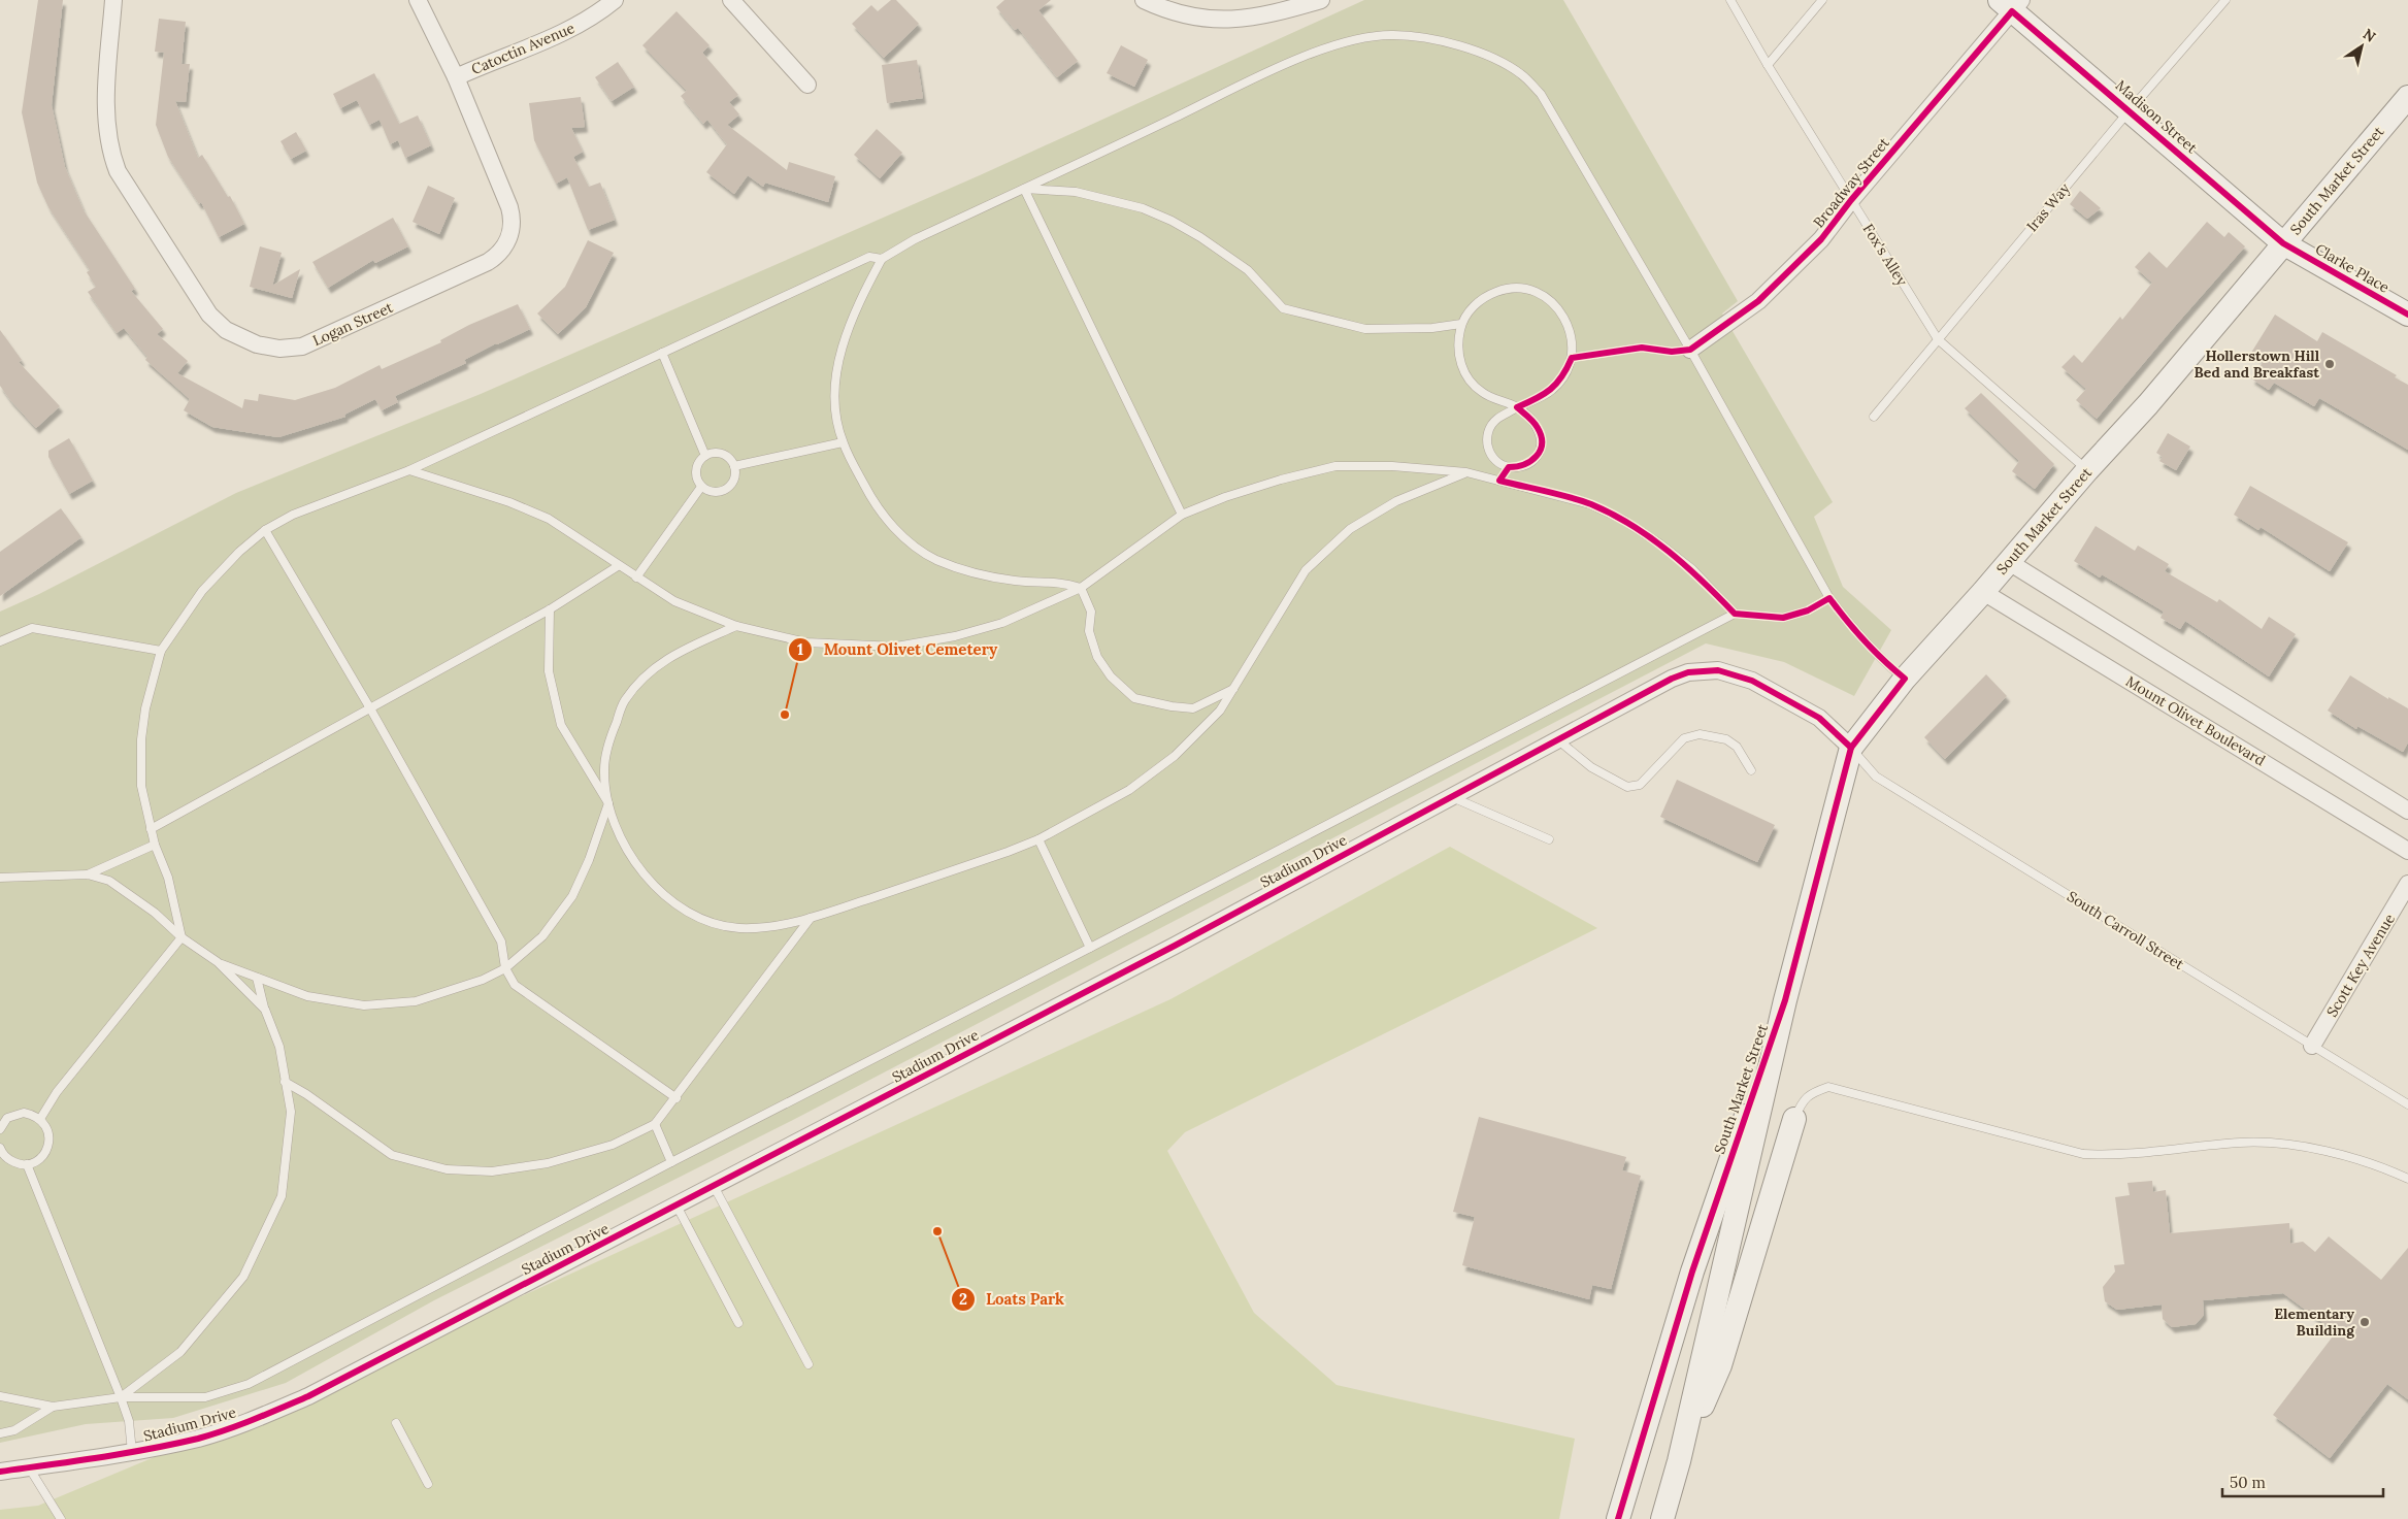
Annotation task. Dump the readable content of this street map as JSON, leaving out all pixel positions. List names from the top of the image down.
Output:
{
  "streets": {
    "main road": ["Madison Street", "South Market Street", "Clarke Place"],
    "street": [
      "Catoctin Avenue",
      "Broadway Street",
      "Logan Street",
      "Mount Olivet Boulevard",
      "Stadium Drive",
      "Scott Key Avenue"
    ],
    "lane": ["Iras Way", "Fox's Alley", "South Carroll Street"]
  },
  "crossings": [
    ["Catoctin Avenue", "Logan Street"],
    ["Madison Street", "South Market Street"],
    ["Madison Street", "Broadway Street"],
    ["Madison Street", "Iras Way"],
    ["Madison Street", "Clarke Place"],
    ["South Market Street", "Fox's Alley"],
    ["South Market Street", "Clarke Place"],
    ["South Market Street", "Mount Olivet Boulevard"],
    ["South Market Street", "Stadium Drive"],
    ["South Market Street", "South Carroll Street"],
    ["Broadway Street", "Fox's Alley"],
    ["Iras Way", "Fox's Alley"],
    ["Stadium Drive", "South Carroll Street"],
    ["South Carroll Street", "Scott Key Avenue"]
  ],
  "places": [
    "Hollerstown Hill Bed and Breakfast",
    "Mount Olivet Cemetery",
    "Loats Park",
    "Elementary Building"
  ],
  "scale_bar": "50 m",
  "north": "top right"
}
